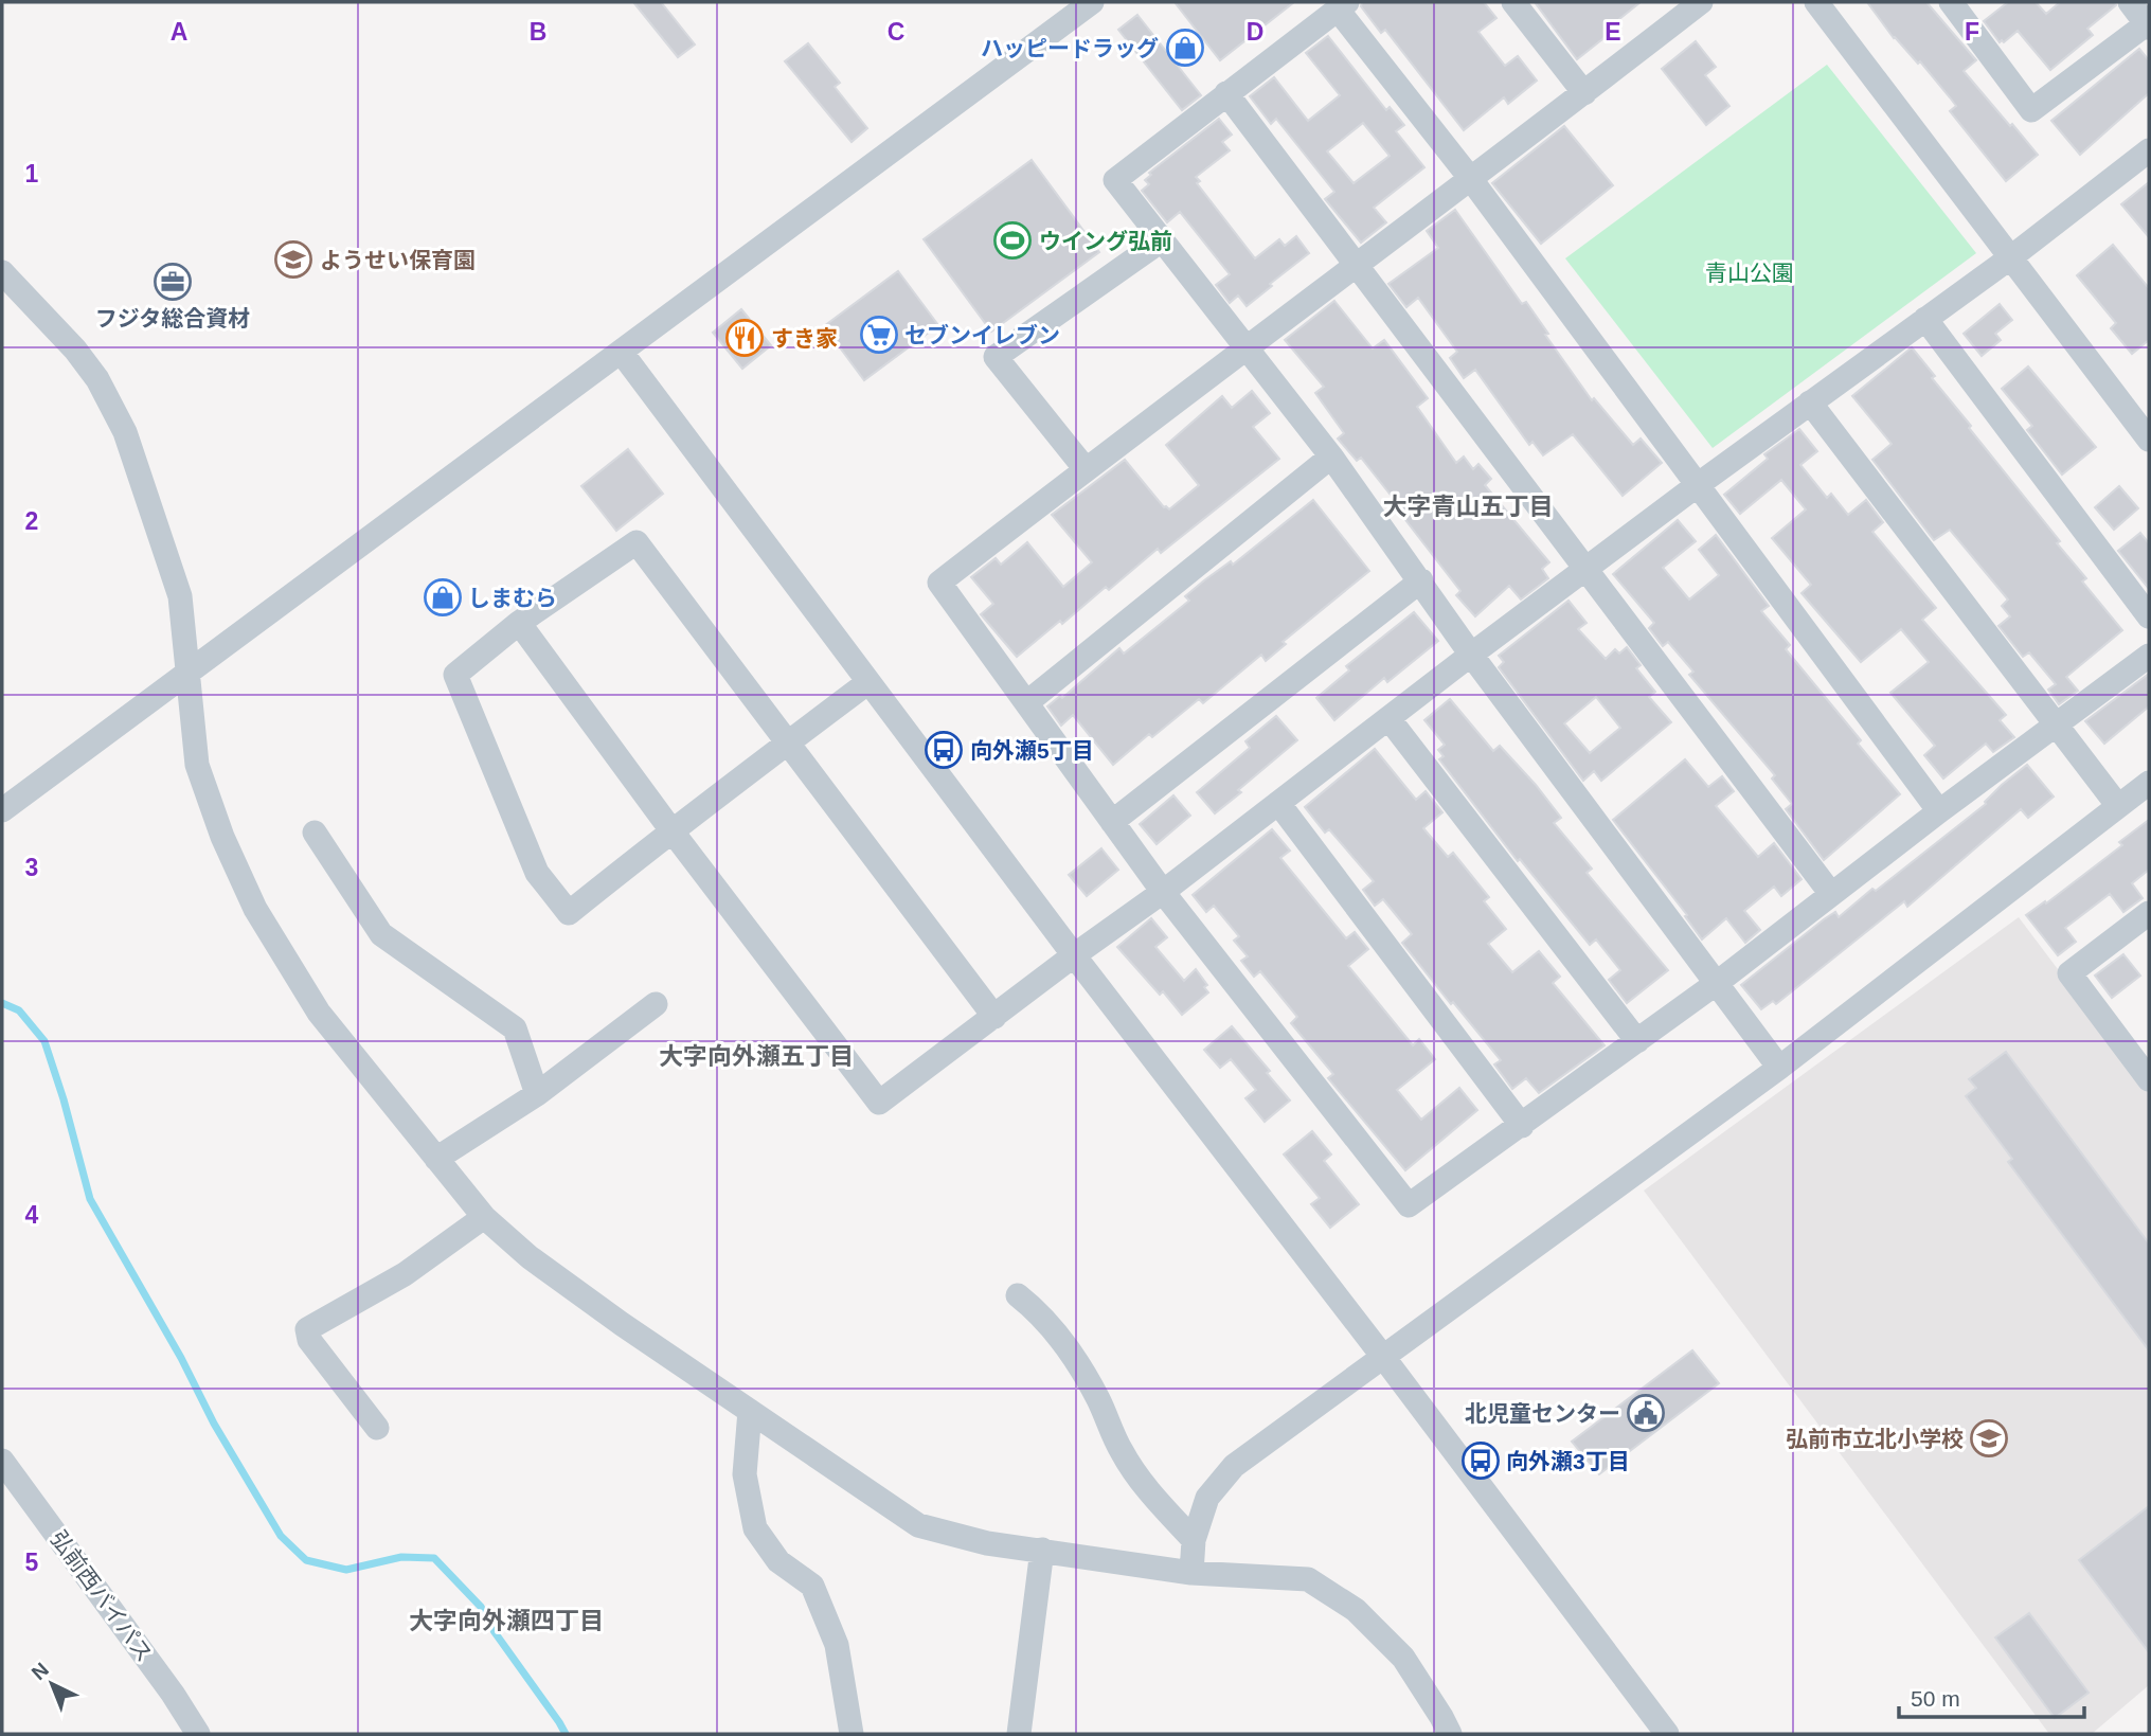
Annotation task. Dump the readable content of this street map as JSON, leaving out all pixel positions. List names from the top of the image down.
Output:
{
  "streets": {
    "street": ["弘前西バイパス"]
  },
  "districts": ["大字青山五丁目", "大字向外瀬五丁目", "大字向外瀬四丁目"],
  "parks": ["青山公園"],
  "places": {
    "shop": ["ハッピードラッグ", "しまむら"],
    "sports": ["ウイング弘前"],
    "school or university": ["ようせい保育園", "弘前市立北小学校"],
    "office": ["フジタ総合資材"],
    "supermarket": ["セブンイレブン"],
    "restaurant": ["すき家"],
    "bus stop": ["向外瀬5丁目", "向外瀬3丁目"],
    "public building": ["北児童センター"]
  },
  "scale_bar": "50 m",
  "north": "top left",
  "grid": {
    "columns": [
      "A",
      "B",
      "C",
      "D",
      "E",
      "F"
    ],
    "rows": [
      "1",
      "2",
      "3",
      "4",
      "5"
    ]
  }
}
